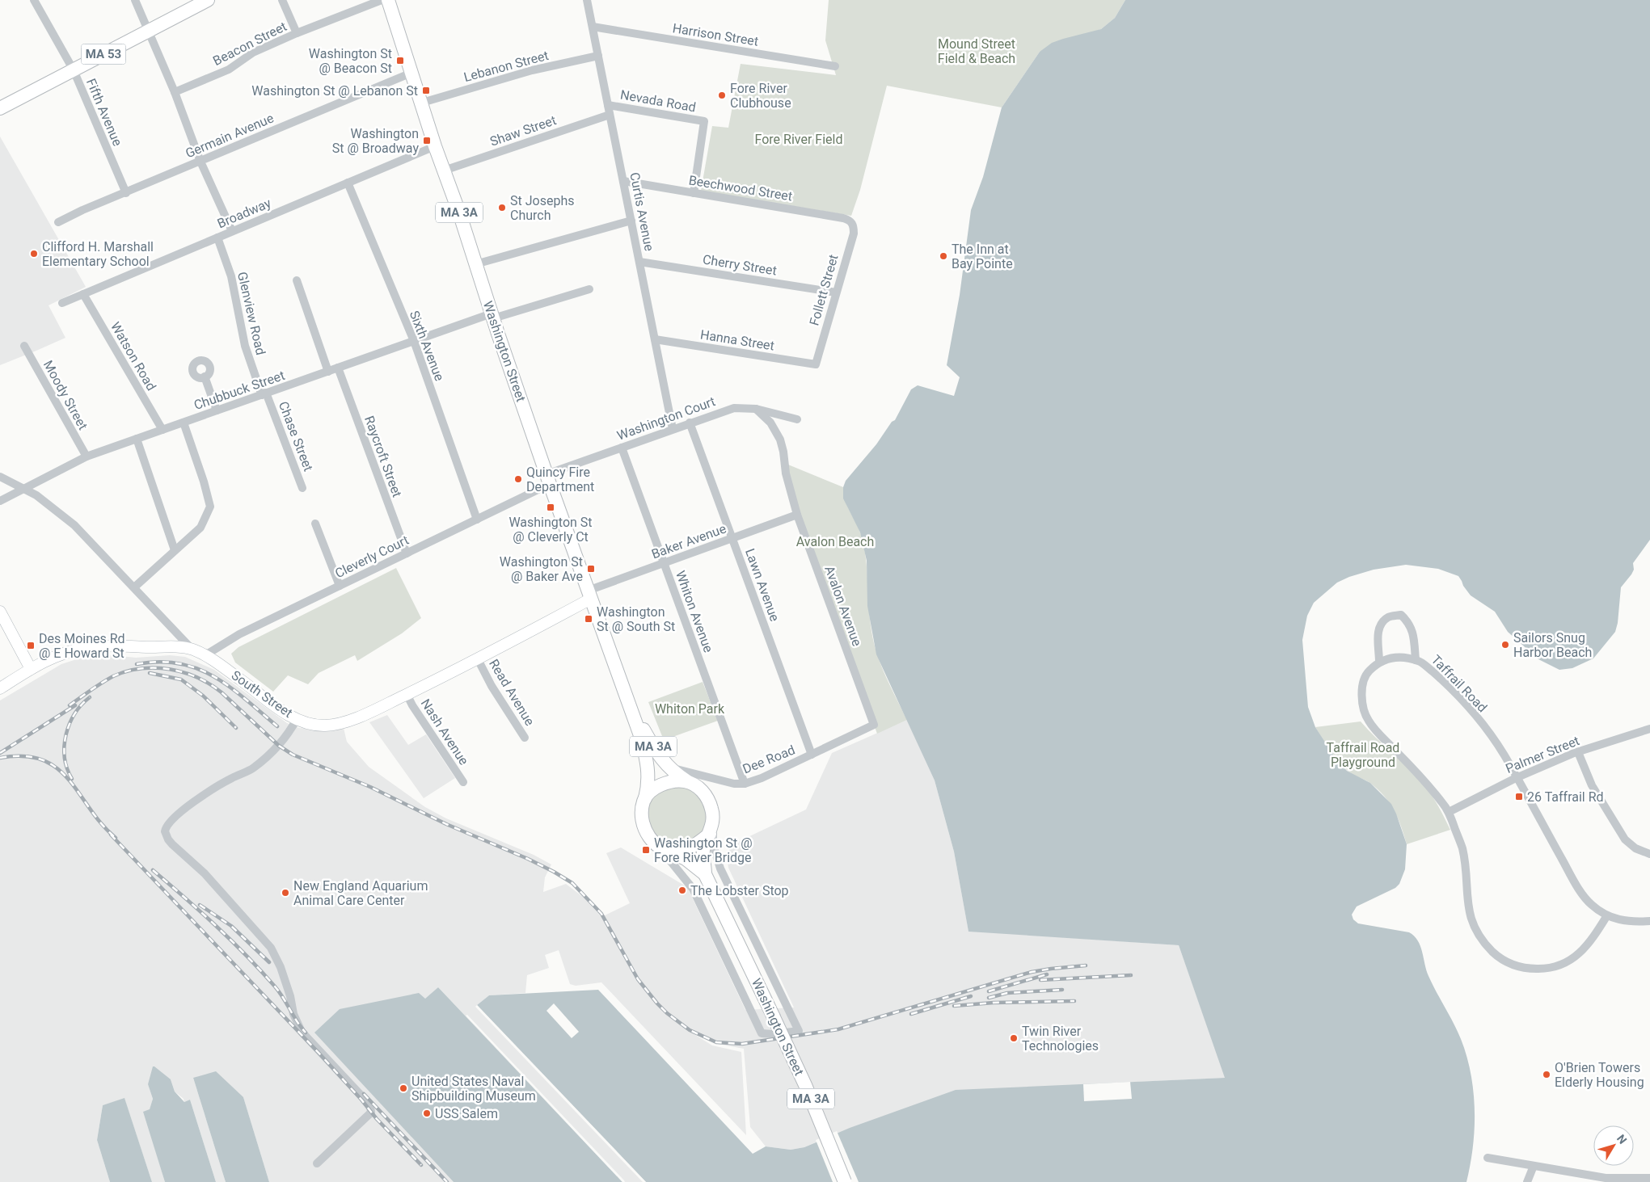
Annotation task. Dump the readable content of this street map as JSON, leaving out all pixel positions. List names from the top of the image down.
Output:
{
  "streets": {
    "main road": [
      "MA 53",
      "MA 3A",
      "Washington Street",
      "South Street"
    ],
    "street": [
      "Harrison Street",
      "Beacon Street",
      "Lebanon Street",
      "Nevada Road",
      "Fifth Avenue",
      "Shaw Street",
      "Germain Avenue",
      "Beechwood Street",
      "Curtis Avenue",
      "Broadway",
      "Cherry Street",
      "Follett Street",
      "Glenview Road",
      "Hanna Street",
      "Sixth Avenue",
      "Watson Road",
      "Chubbuck Street",
      "Moody Street",
      "Washington Court",
      "Chase Street",
      "Raycroft Street",
      "Baker Avenue",
      "Cleverly Court",
      "Lawn Avenue",
      "Avalon Avenue",
      "Whiton Avenue",
      "Taffrail Road",
      "Read Avenue",
      "Nash Avenue",
      "Palmer Street",
      "Dee Road"
    ]
  },
  "crossings": [
    ["Harrison Street", "Curtis Avenue"],
    ["MA 53", "Fifth Avenue"],
    ["Lebanon Street", "Curtis Avenue"],
    ["Lebanon Street", "Washington Street"],
    ["Nevada Road", "Beechwood Street"],
    ["Nevada Road", "Curtis Avenue"],
    ["Fifth Avenue", "Germain Avenue"],
    ["Shaw Street", "Curtis Avenue"],
    ["Shaw Street", "Washington Street"],
    ["Germain Avenue", "Washington Street"],
    ["Beechwood Street", "Curtis Avenue"],
    ["Beechwood Street", "Follett Street"],
    ["Curtis Avenue", "Cherry Street"],
    ["Curtis Avenue", "Hanna Street"],
    ["Curtis Avenue", "Washington Court"],
    ["MA 3A", "Washington Street"],
    ["Broadway", "Glenview Road"],
    ["Broadway", "Sixth Avenue"],
    ["Broadway", "Washington Street"],
    ["Broadway", "Watson Road"],
    ["Cherry Street", "Follett Street"],
    ["Follett Street", "Hanna Street"],
    ["Glenview Road", "Chubbuck Street"],
    ["Glenview Road", "Chase Street"],
    ["Sixth Avenue", "Chubbuck Street"],
    ["Sixth Avenue", "Cleverly Court"],
    ["Washington Street", "Chubbuck Street"],
    ["Washington Street", "Washington Court"],
    ["Washington Street", "Baker Avenue"],
    ["Washington Street", "Cleverly Court"],
    ["Washington Street", "South Street"],
    ["Washington Street", "Dee Road"],
    ["Watson Road", "Chubbuck Street"],
    ["Chubbuck Street", "Moody Street"],
    ["Chubbuck Street", "Chase Street"],
    ["Chubbuck Street", "Raycroft Street"],
    ["Chubbuck Street", "South Street"],
    ["Washington Court", "Cleverly Court"],
    ["Washington Court", "Lawn Avenue"],
    ["Washington Court", "Avalon Avenue"],
    ["Washington Court", "Whiton Avenue"],
    ["Raycroft Street", "Cleverly Court"],
    ["Baker Avenue", "Lawn Avenue"],
    ["Baker Avenue", "Avalon Avenue"],
    ["Baker Avenue", "Whiton Avenue"],
    ["Baker Avenue", "South Street"],
    ["Cleverly Court", "South Street"],
    ["Lawn Avenue", "Dee Road"],
    ["Avalon Avenue", "Dee Road"],
    ["Whiton Avenue", "Dee Road"],
    ["Taffrail Road", "Palmer Street"],
    ["Read Avenue", "South Street"],
    ["South Street", "Nash Avenue"]
  ],
  "parks": [
    "Mound Street Field & Beach",
    "Fore River Field",
    "Avalon Beach",
    "Whiton Park",
    "Taffrail Road Playground"
  ],
  "places": {
    "transit": [
      "Washington St @ Beacon St",
      "Washington St @ Lebanon St",
      "Washington St @ Broadway",
      "Washington St @ Cleverly Ct",
      "Washington St @ Baker Ave",
      "Washington St @ South St",
      "Des Moines Rd @ E Howard St",
      "26 Taffrail Rd",
      "Washington St @ Fore River Bridge"
    ],
    "other": [
      "Fore River Clubhouse",
      "St Josephs Church",
      "Clifford H. Marshall Elementary School",
      "The Inn at Bay Pointe",
      "Quincy Fire Department",
      "Sailors Snug Harbor Beach",
      "The Lobster Stop",
      "New England Aquarium Animal Care Center",
      "Twin River Technologies",
      "O'Brien Towers Elderly Housing",
      "United States Naval Shipbuilding Museum",
      "USS Salem"
    ]
  },
  "north": "top right"
}
